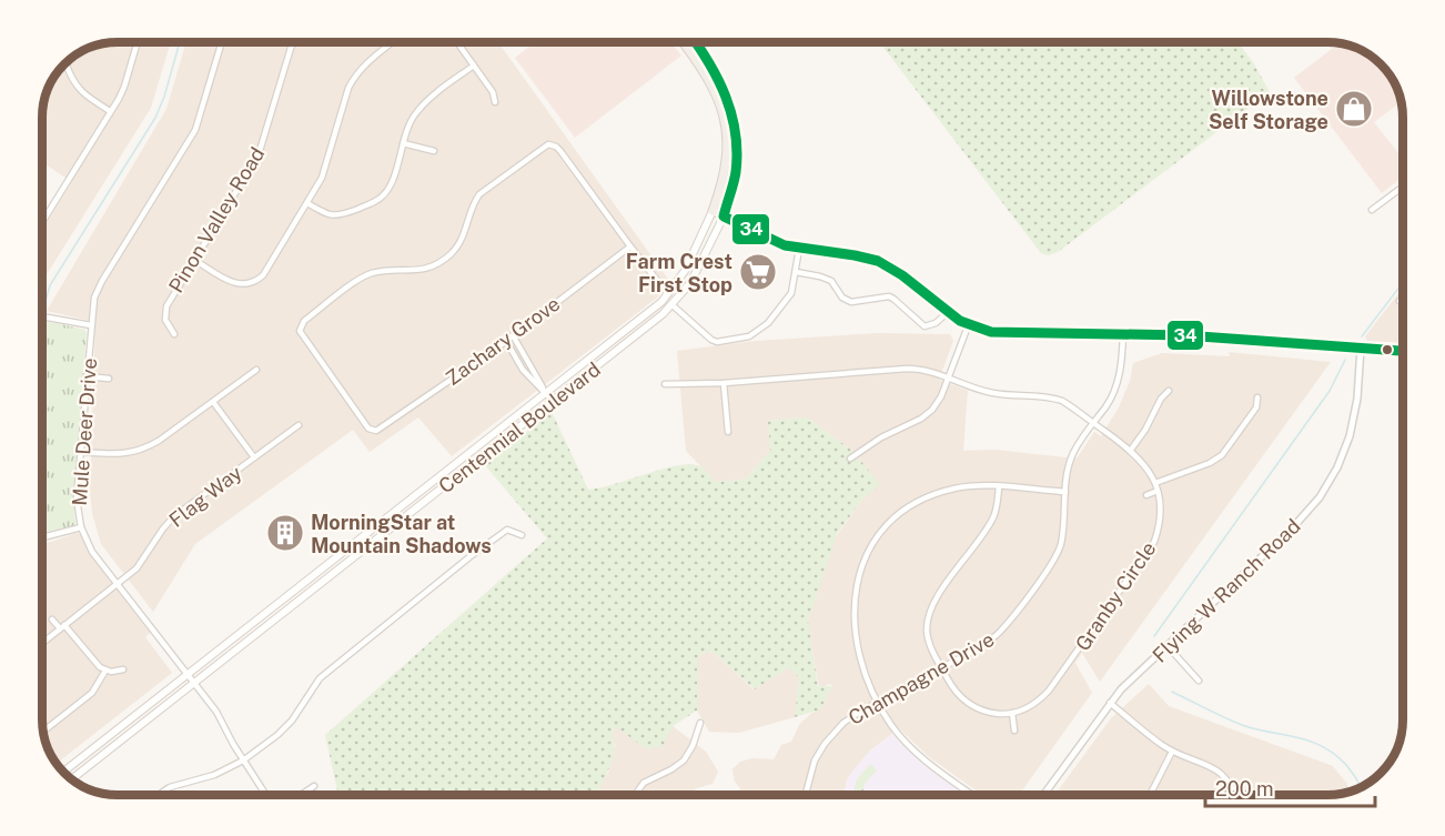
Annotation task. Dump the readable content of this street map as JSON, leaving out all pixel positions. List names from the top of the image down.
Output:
{
  "streets": {
    "main road": ["Centennial Boulevard"],
    "street": [
      "Pinon Valley Road",
      "Zachary Grove",
      "Mule Deer Drive",
      "Flag Way",
      "Flying W Ranch Road",
      "Granby Circle",
      "Champagne Drive"
    ]
  },
  "crossings": [
    ["Centennial Boulevard", "Mule Deer Drive"],
    ["Mule Deer Drive", "Flag Way"],
    ["Granby Circle", "Champagne Drive"]
  ],
  "places": {
    "shop": ["Willowstone Self Storage"],
    "supermarket": ["Farm Crest First Stop"],
    "building": ["MorningStar at Mountain Shadows"]
  },
  "lines": ["transit line 34"],
  "scale_bar": "200 m"
}
